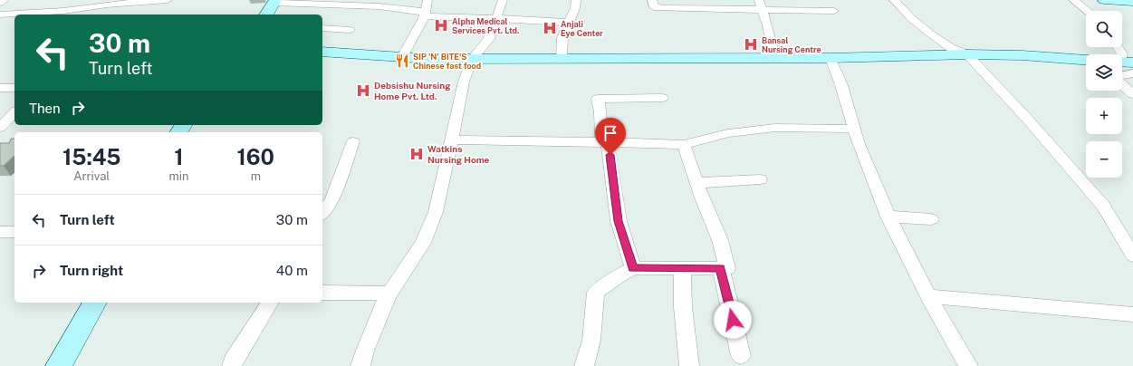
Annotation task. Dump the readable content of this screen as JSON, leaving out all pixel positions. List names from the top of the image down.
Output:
{
  "places": {
    "hospital": [
      "Alpha Medical Services Pvt. Ltd.",
      "Anjali Eye Center",
      "Bansal Nursing Centre",
      "Debsishu Nursing Home Pvt. Ltd.",
      "Watkins Nursing Home"
    ],
    "restaurant": ["SIP 'N' BITE'S Chinese fast food"]
  },
  "page": {
    "map_buttons": ["+", "−"],
    "turn": ["30 m", "Turn left"],
    "then": "Then",
    "eta": [
      "15:45",
      "Arrival",
      "1",
      "min",
      "160",
      "m"
    ],
    "list": [
      {
        "name": "Turn left",
        "value": "30 m"
      },
      {
        "name": "Turn right",
        "value": "40 m"
      }
    ]
  }
}
